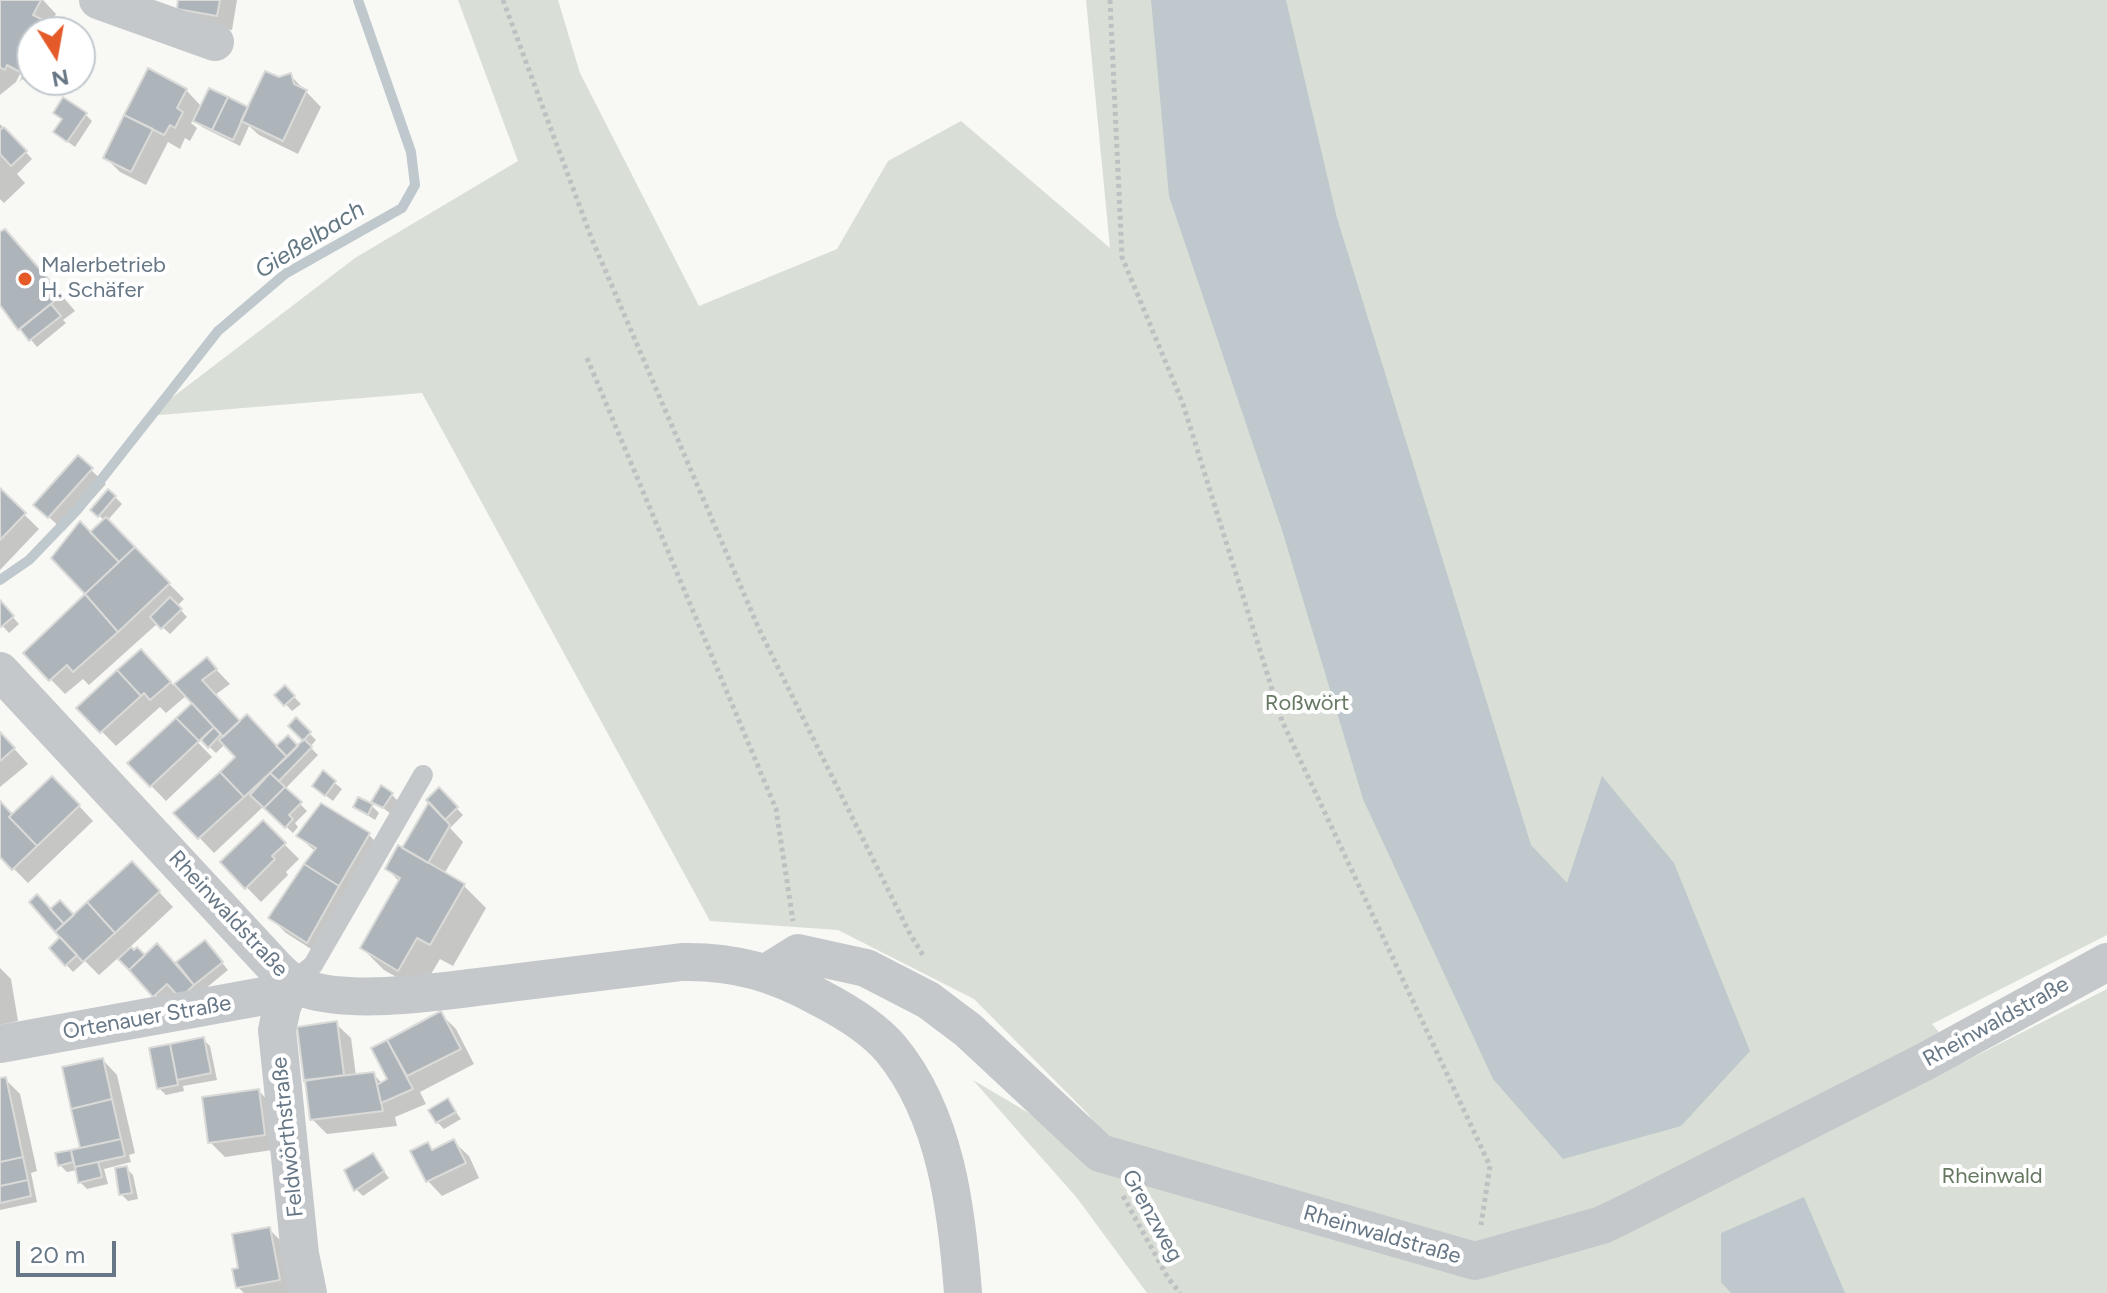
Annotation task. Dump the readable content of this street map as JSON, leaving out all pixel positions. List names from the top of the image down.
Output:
{
  "streets": {
    "street": ["Rheinwaldstraße", "Ortenauer Straße", "Feldwörthstraße"],
    "path": ["Grenzweg"]
  },
  "crossings": [
    ["Rheinwaldstraße", "Ortenauer Straße"],
    ["Rheinwaldstraße", "Feldwörthstraße"],
    ["Rheinwaldstraße", "Grenzweg"],
    ["Ortenauer Straße", "Feldwörthstraße"]
  ],
  "water": ["Gießelbach"],
  "parks": ["Roßwört", "Rheinwald"],
  "places": ["Malerbetrieb H. Schäfer"],
  "scale_bar": "20 m",
  "north": "bottom"
}
